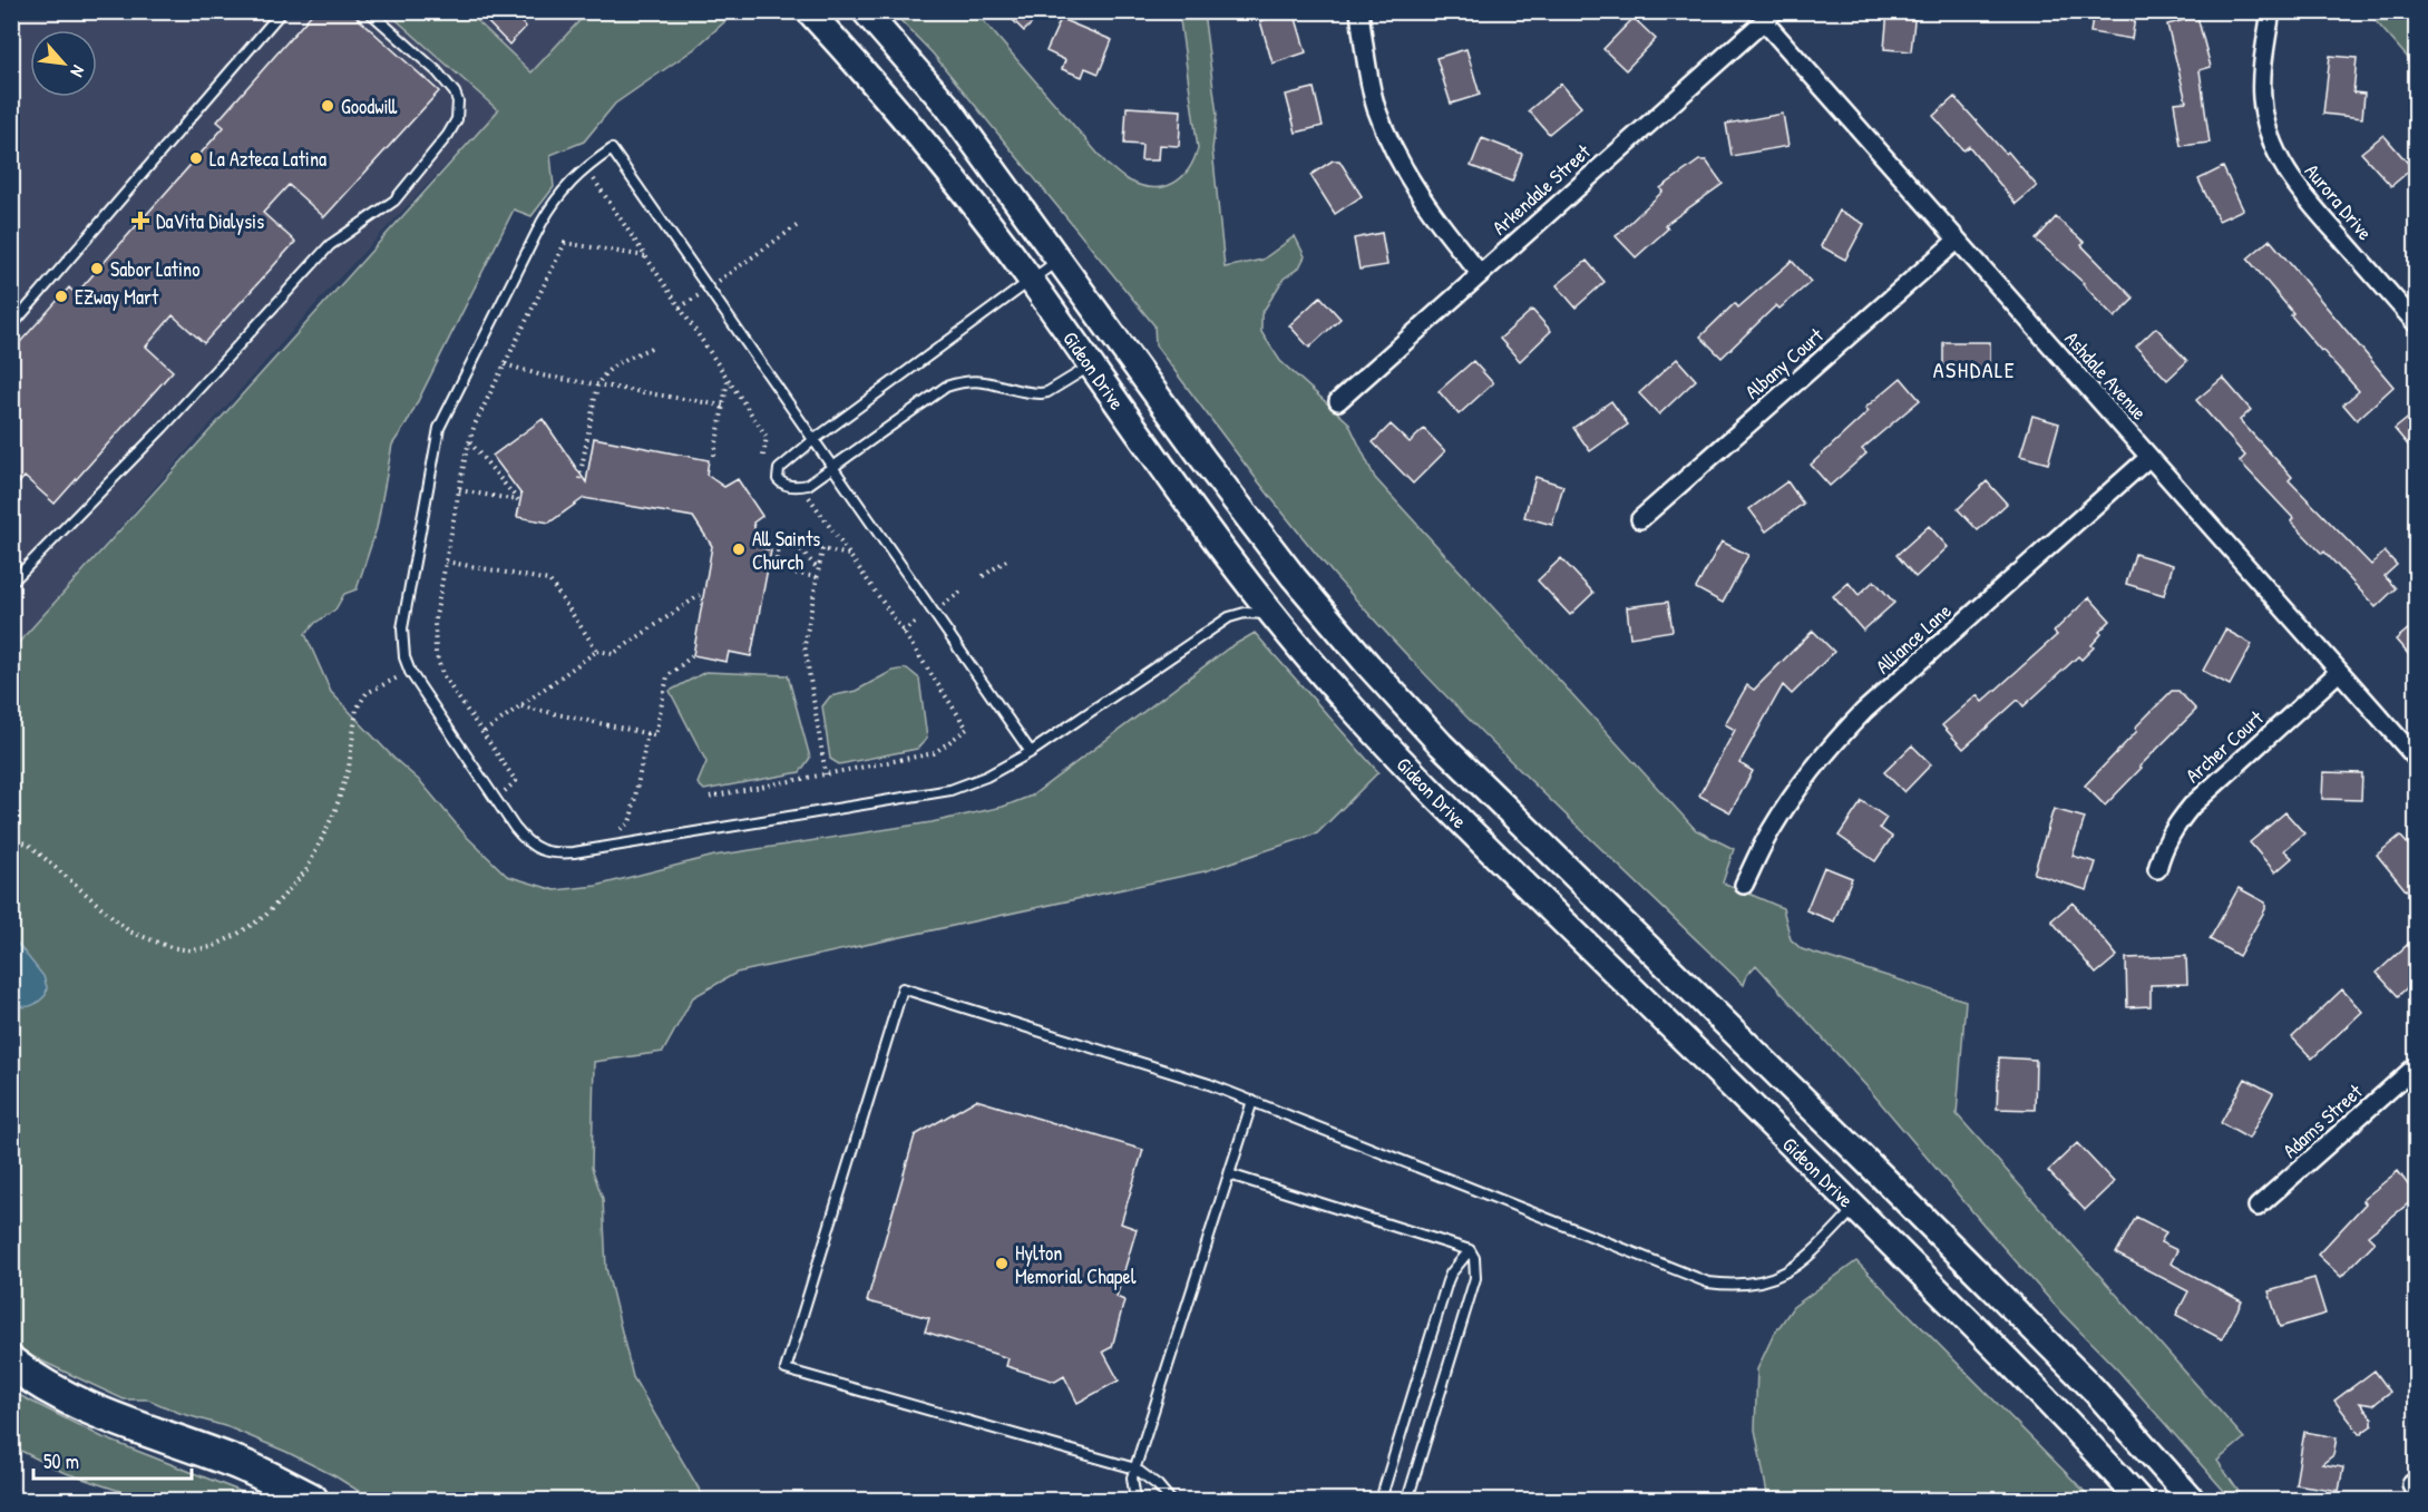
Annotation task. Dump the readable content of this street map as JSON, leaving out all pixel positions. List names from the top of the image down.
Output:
{
  "streets": {
    "main road": ["Gideon Drive"],
    "street": [
      "Arkendale Street",
      "Aurora Drive",
      "Albany Court",
      "Ashdale Avenue",
      "Alliance Lane",
      "Archer Court",
      "Adams Street"
    ]
  },
  "crossings": [
    ["Arkendale Street", "Ashdale Avenue"],
    ["Albany Court", "Ashdale Avenue"],
    ["Ashdale Avenue", "Alliance Lane"],
    ["Ashdale Avenue", "Archer Court"]
  ],
  "districts": ["ASHDALE"],
  "places": {
    "other": [
      "Goodwill",
      "La Azteca Latina",
      "Sabor Latino",
      "EZway Mart",
      "All Saints Church",
      "Hylton Memorial Chapel"
    ],
    "health": ["DaVita Dialysis"]
  },
  "scale_bar": "50 m",
  "north": "bottom right"
}
